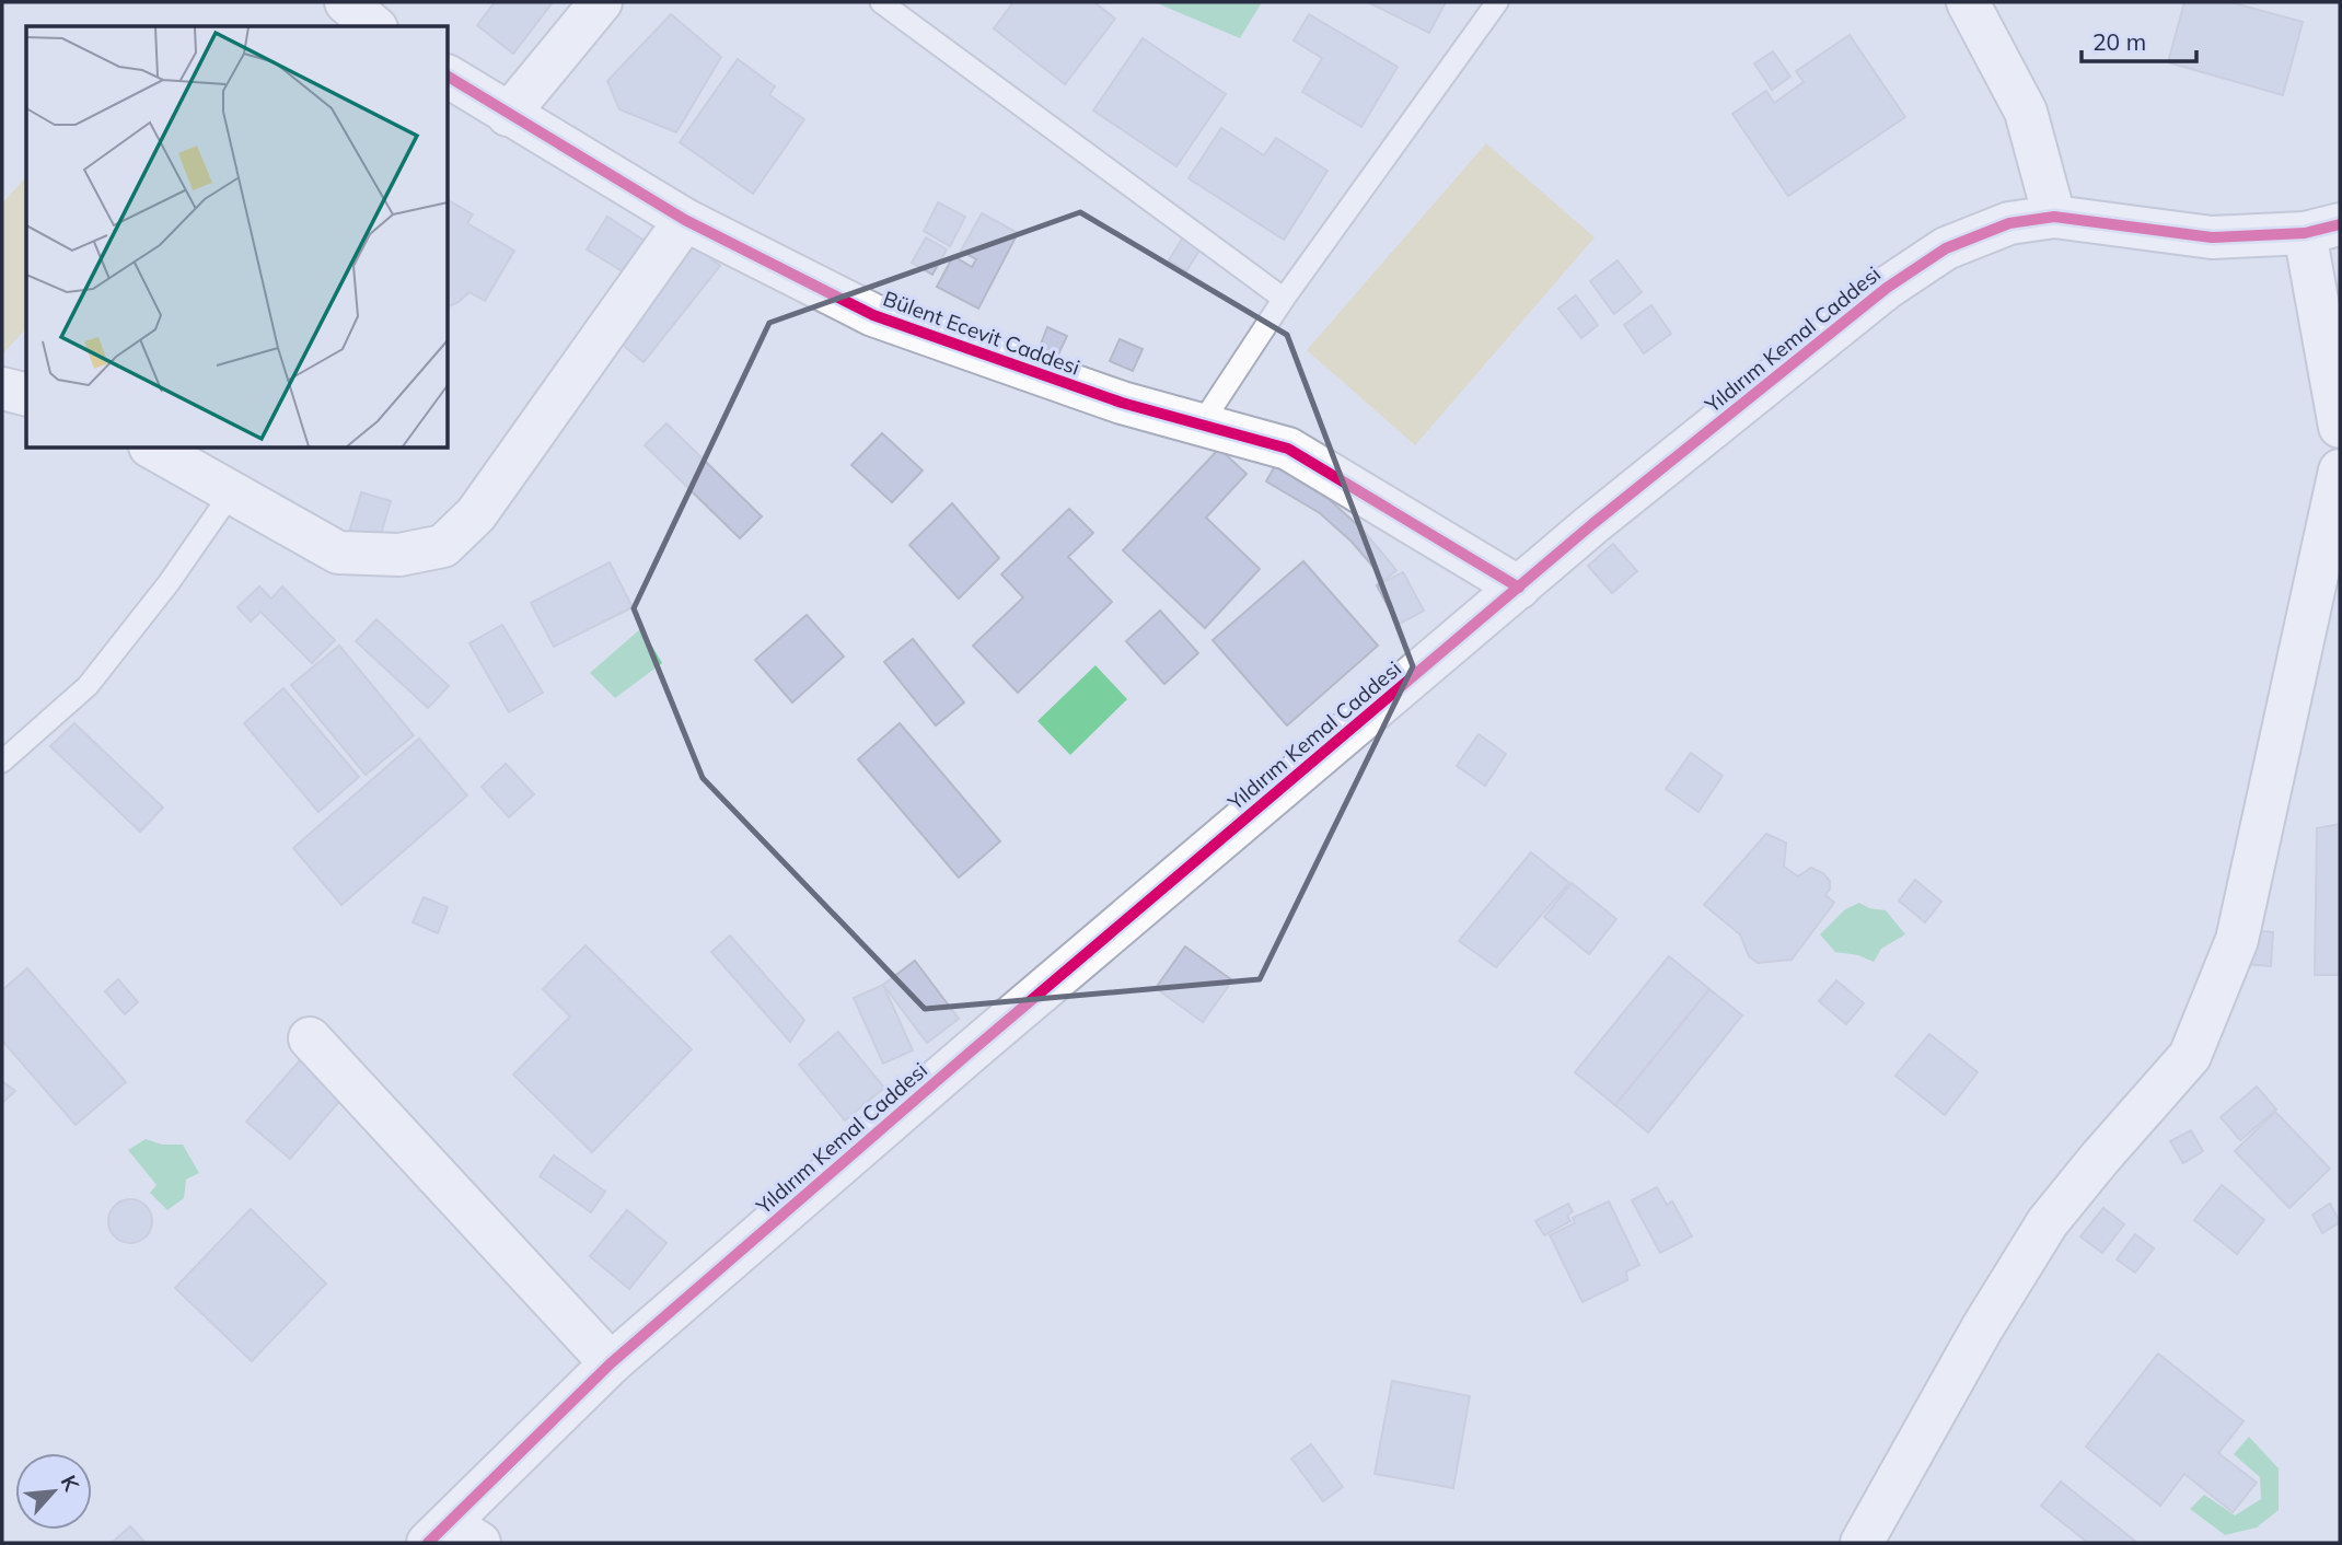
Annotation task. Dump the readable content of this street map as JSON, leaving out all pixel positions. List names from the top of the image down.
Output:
{
  "streets": {
    "street": ["Bülent Ecevit Caddesi", "Yıldırım Kemal Caddesi"]
  },
  "crossings": [
    ["Bülent Ecevit Caddesi", "Yıldırım Kemal Caddesi"]
  ],
  "scale_bar": "20 m",
  "north": "top right"
}
